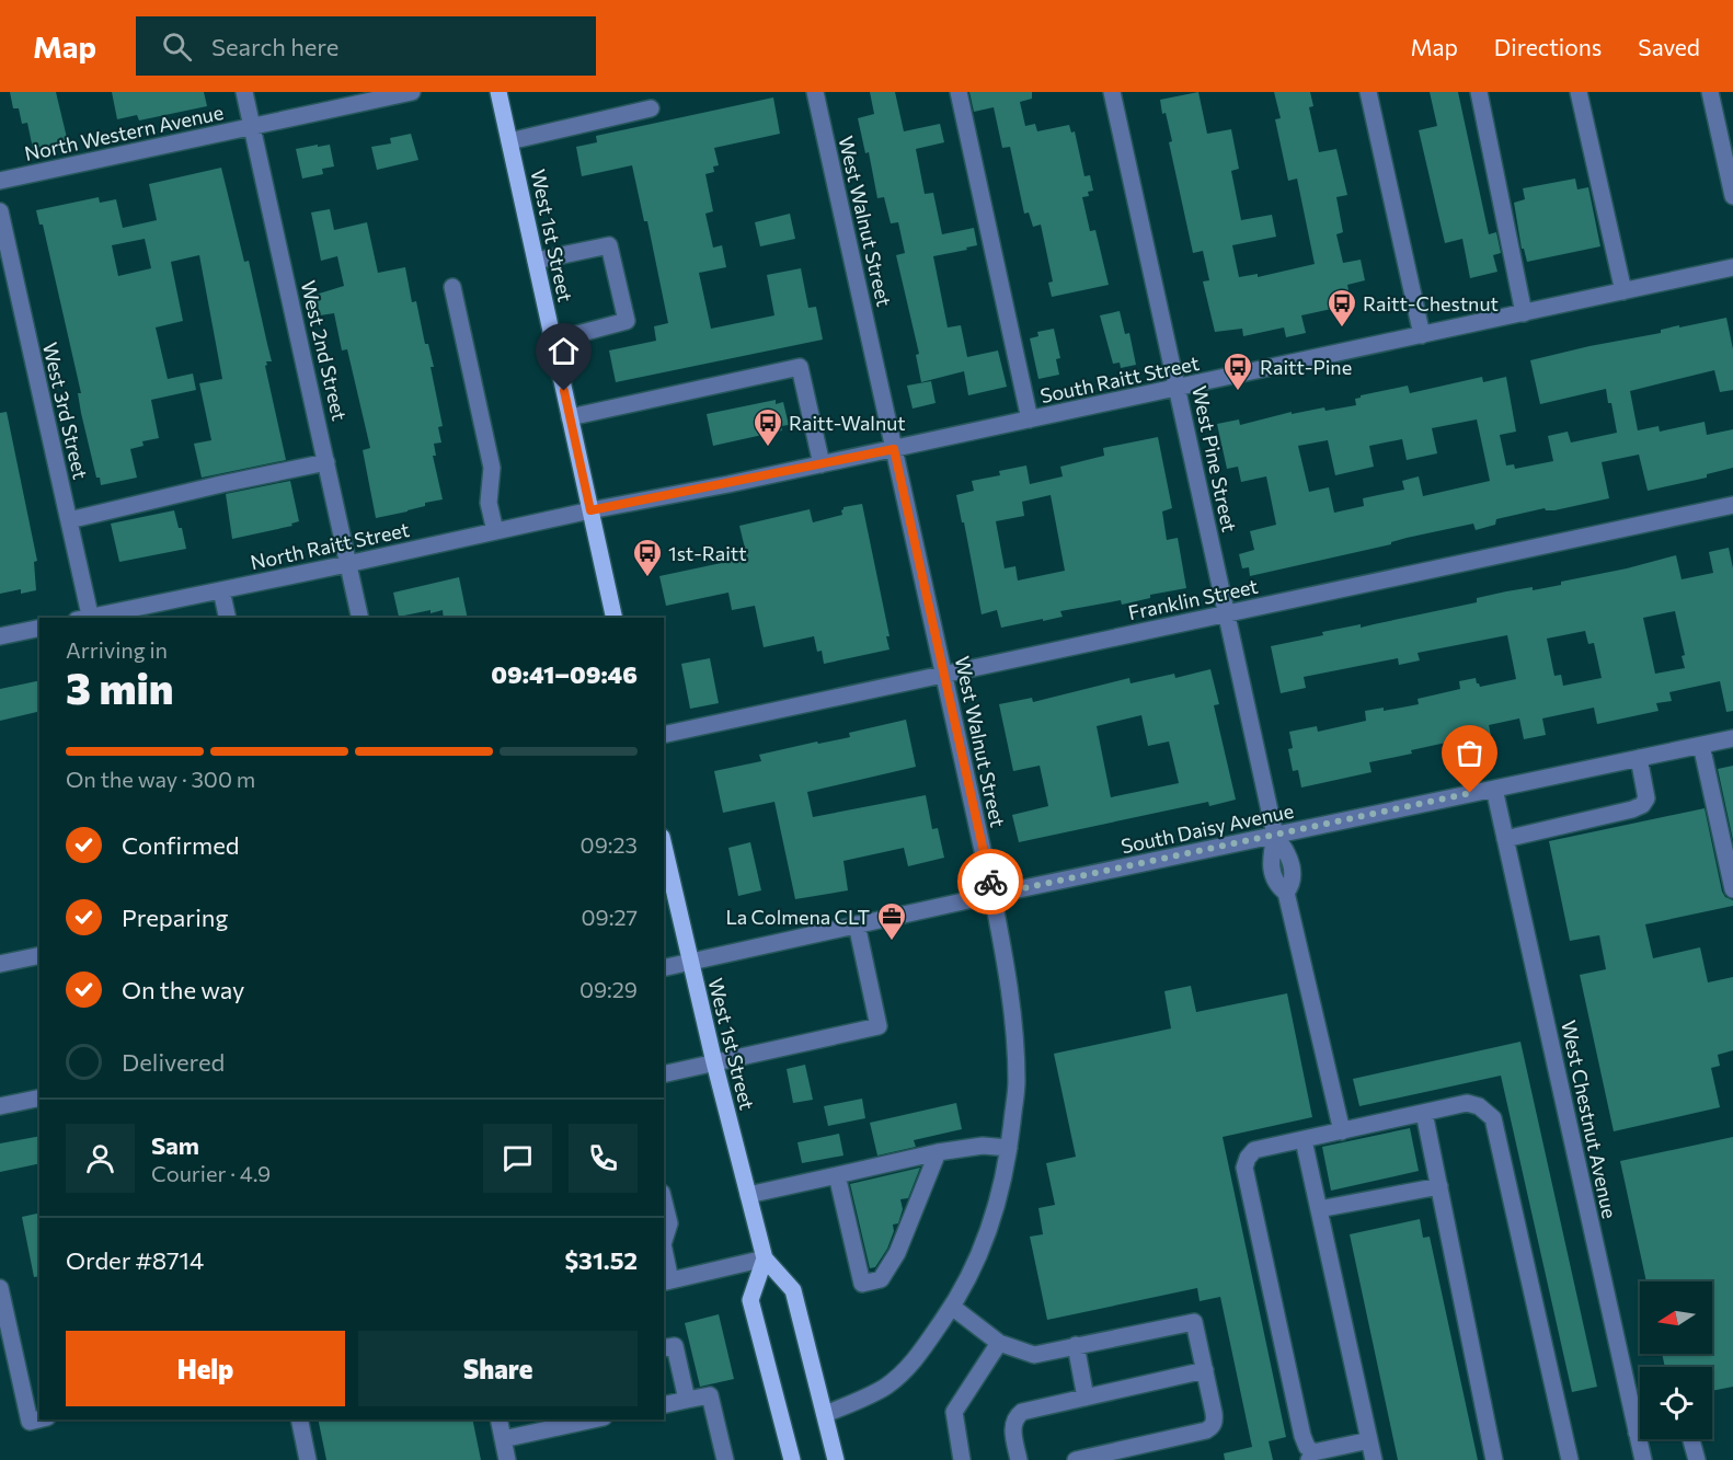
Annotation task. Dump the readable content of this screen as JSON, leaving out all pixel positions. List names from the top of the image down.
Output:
{
  "streets": {
    "main road": ["West 1st Street"],
    "street": [
      "North Western Avenue",
      "West Walnut Street",
      "West 2nd Street",
      "South Raitt Street",
      "West 3rd Street",
      "West Pine Street",
      "North Raitt Street",
      "Franklin Street",
      "South Daisy Avenue",
      "West Chestnut Avenue"
    ]
  },
  "crossings": [
    ["North Western Avenue", "West 2nd Street"],
    ["West Walnut Street", "West 1st Street"],
    ["West Walnut Street", "South Raitt Street"],
    ["West Walnut Street", "Franklin Street"],
    ["West Walnut Street", "South Daisy Avenue"],
    ["West 1st Street", "South Raitt Street"],
    ["West 1st Street", "North Raitt Street"],
    ["West 1st Street", "South Daisy Avenue"],
    ["West 2nd Street", "North Raitt Street"],
    ["South Raitt Street", "West Pine Street"],
    ["South Raitt Street", "North Raitt Street"],
    ["West Pine Street", "Franklin Street"],
    ["West Pine Street", "South Daisy Avenue"],
    ["South Daisy Avenue", "West Chestnut Avenue"]
  ],
  "places": {
    "bus stop": [
      "Raitt-Chestnut",
      "Raitt-Pine",
      "Raitt-Walnut",
      "1st-Raitt"
    ],
    "office": ["La Colmena CLT"]
  },
  "north": "left",
  "page": {
    "header": "Map",
    "search": "Search here",
    "nav": ["Map", "Directions", "Saved"],
    "heading": ["3 min", "Arriving in", "09:41–09:46"],
    "panel": [
      "Sam",
      "Courier · 4.9",
      "Order #8714",
      "$31.52"
    ],
    "bar": "On the way · 300 m",
    "list": [
      ["Confirmed", "09:23"],
      ["Preparing", "09:27"],
      ["On the way", "09:29"],
      "Delivered"
    ],
    "buttons": ["Help", "Share"]
  }
}
